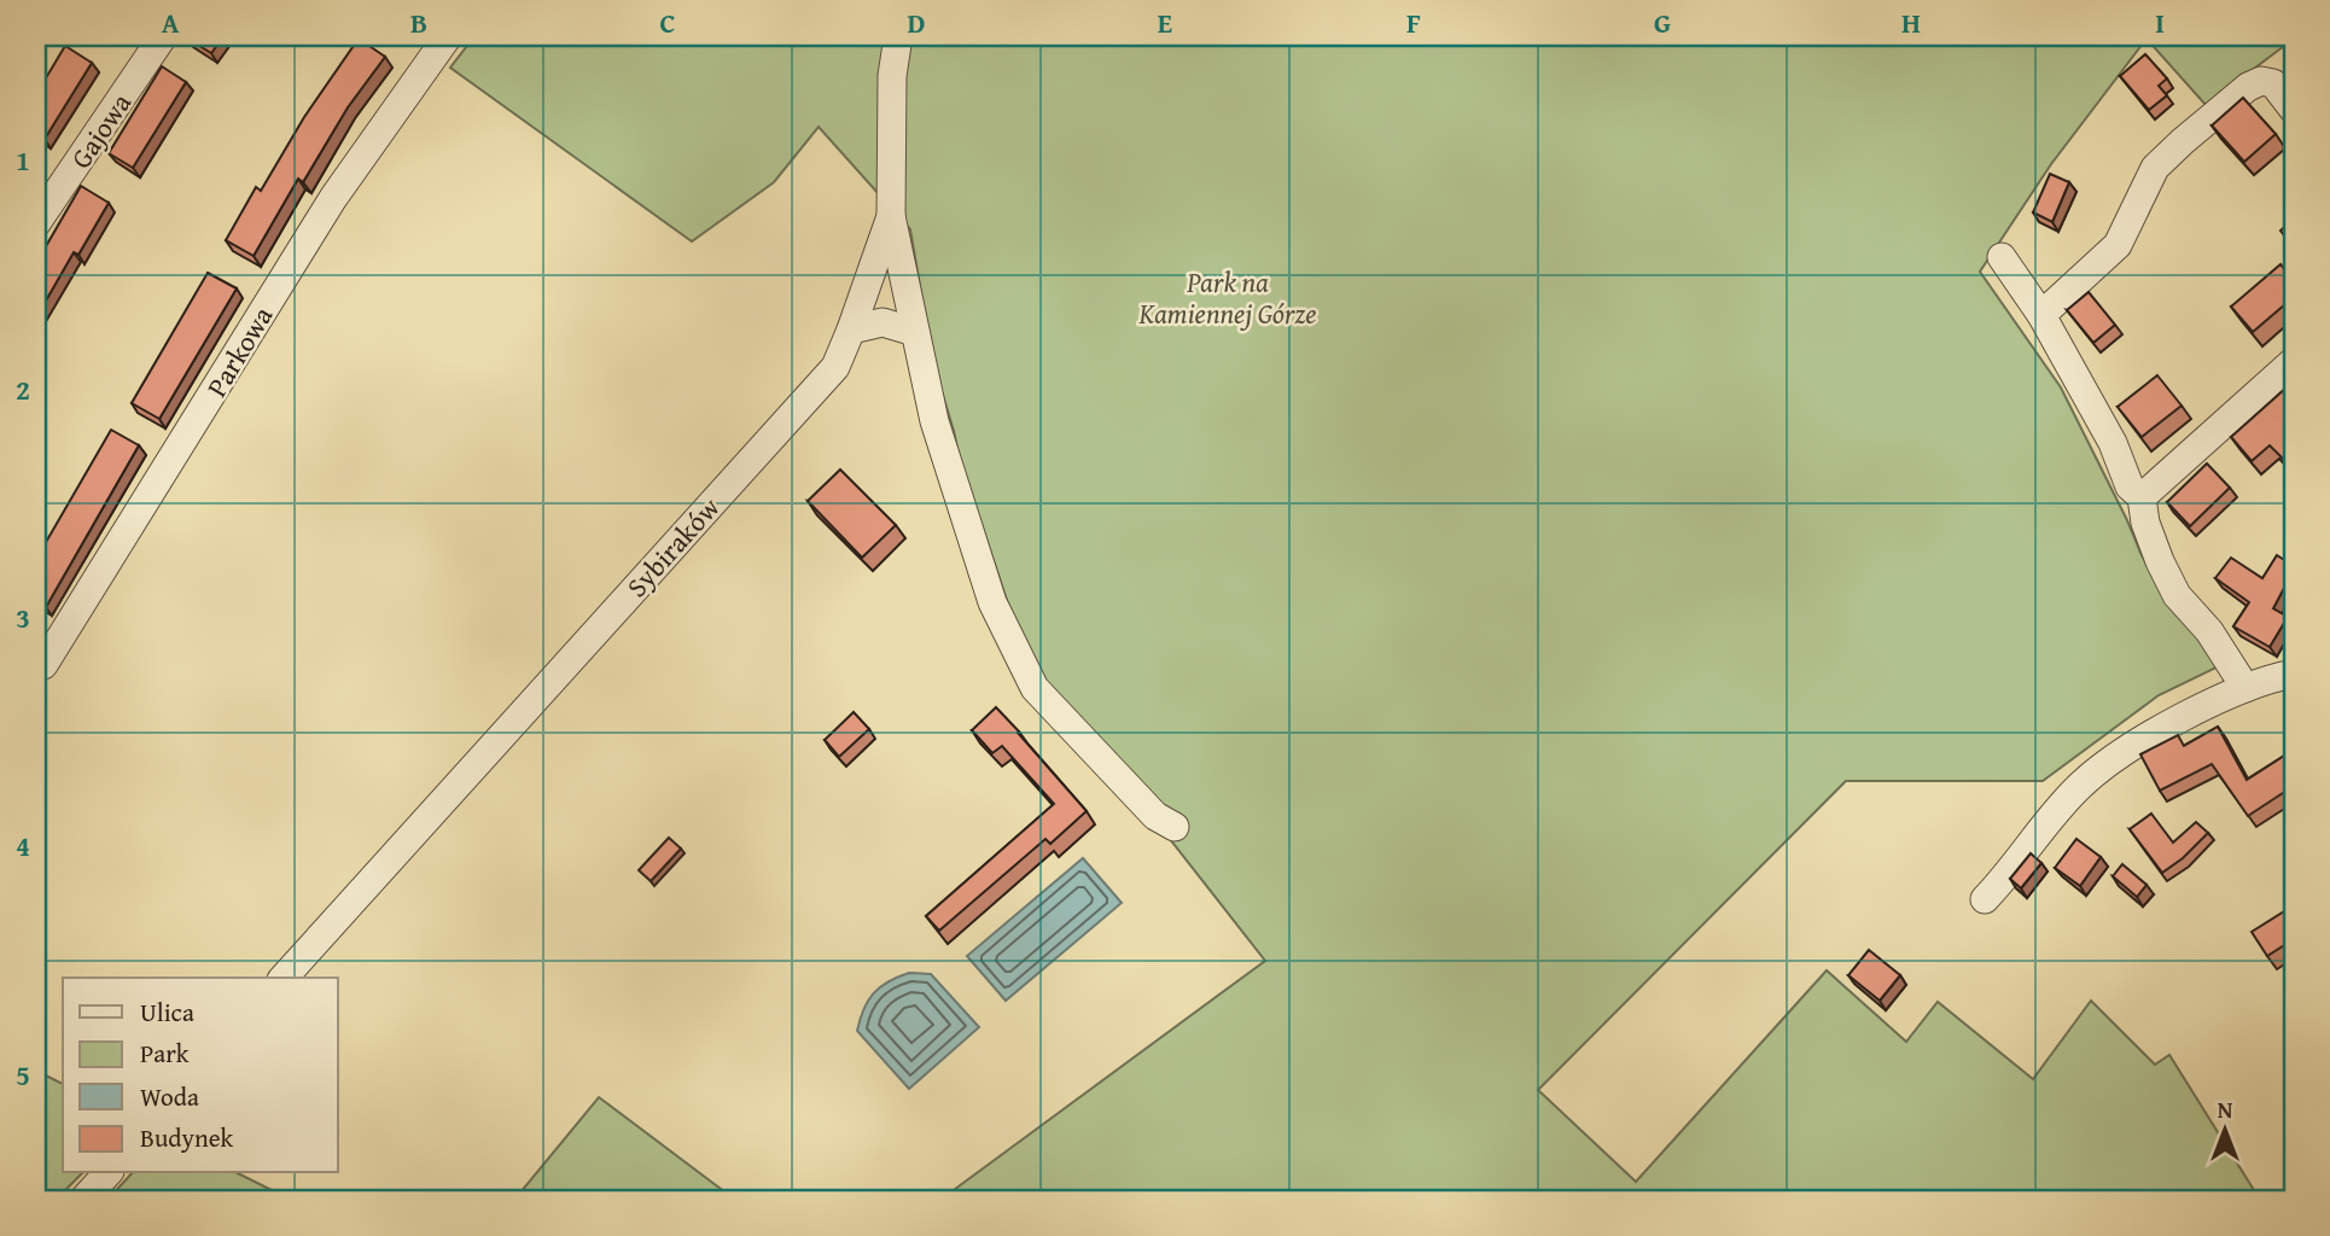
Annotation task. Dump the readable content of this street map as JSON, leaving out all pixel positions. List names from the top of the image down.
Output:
{
  "streets": {
    "street": ["Gajowa", "Parkowa", "Sybiraków"]
  },
  "parks": ["Park na Kamiennej Górze"],
  "legend": [
    "Ulica",
    "Park",
    "Woda",
    "Budynek"
  ],
  "north": "top",
  "grid": {
    "columns": [
      "A",
      "B",
      "C",
      "D",
      "E",
      "F",
      "G",
      "H",
      "I"
    ],
    "rows": [
      "1",
      "2",
      "3",
      "4",
      "5"
    ]
  }
}
